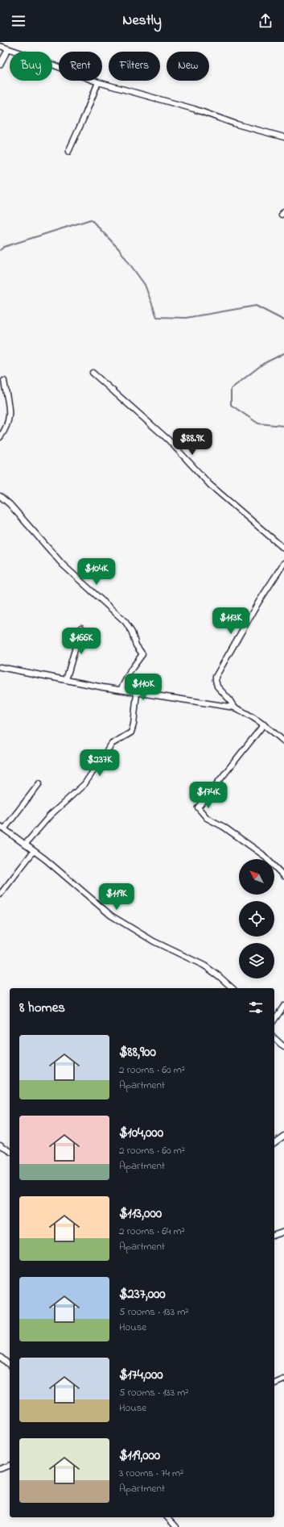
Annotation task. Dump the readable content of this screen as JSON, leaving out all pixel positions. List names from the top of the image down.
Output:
{
  "north": "top left",
  "page": {
    "header": "Nestly",
    "chip": [
      "Buy",
      "Rent",
      "Filters",
      "New"
    ],
    "price": [
      "$88.9K",
      "$104K",
      "$113K",
      "$166K",
      "$110K",
      "$237K",
      "$174K",
      "$119K"
    ],
    "heading": "8 homes",
    "list": [
      {
        "name": "$88,900",
        "note": "2 rooms · 60 m² · Apartment"
      },
      {
        "name": "$104,000",
        "note": "2 rooms · 60 m² · Apartment"
      },
      {
        "name": "$113,000",
        "note": "2 rooms · 64 m² · Apartment"
      },
      {
        "name": "$237,000",
        "note": "5 rooms · 133 m² · House"
      },
      {
        "name": "$174,000",
        "note": "5 rooms · 133 m² · House"
      },
      {
        "name": "$119,000",
        "note": "3 rooms · 74 m² · Apartment"
      }
    ]
  }
}
